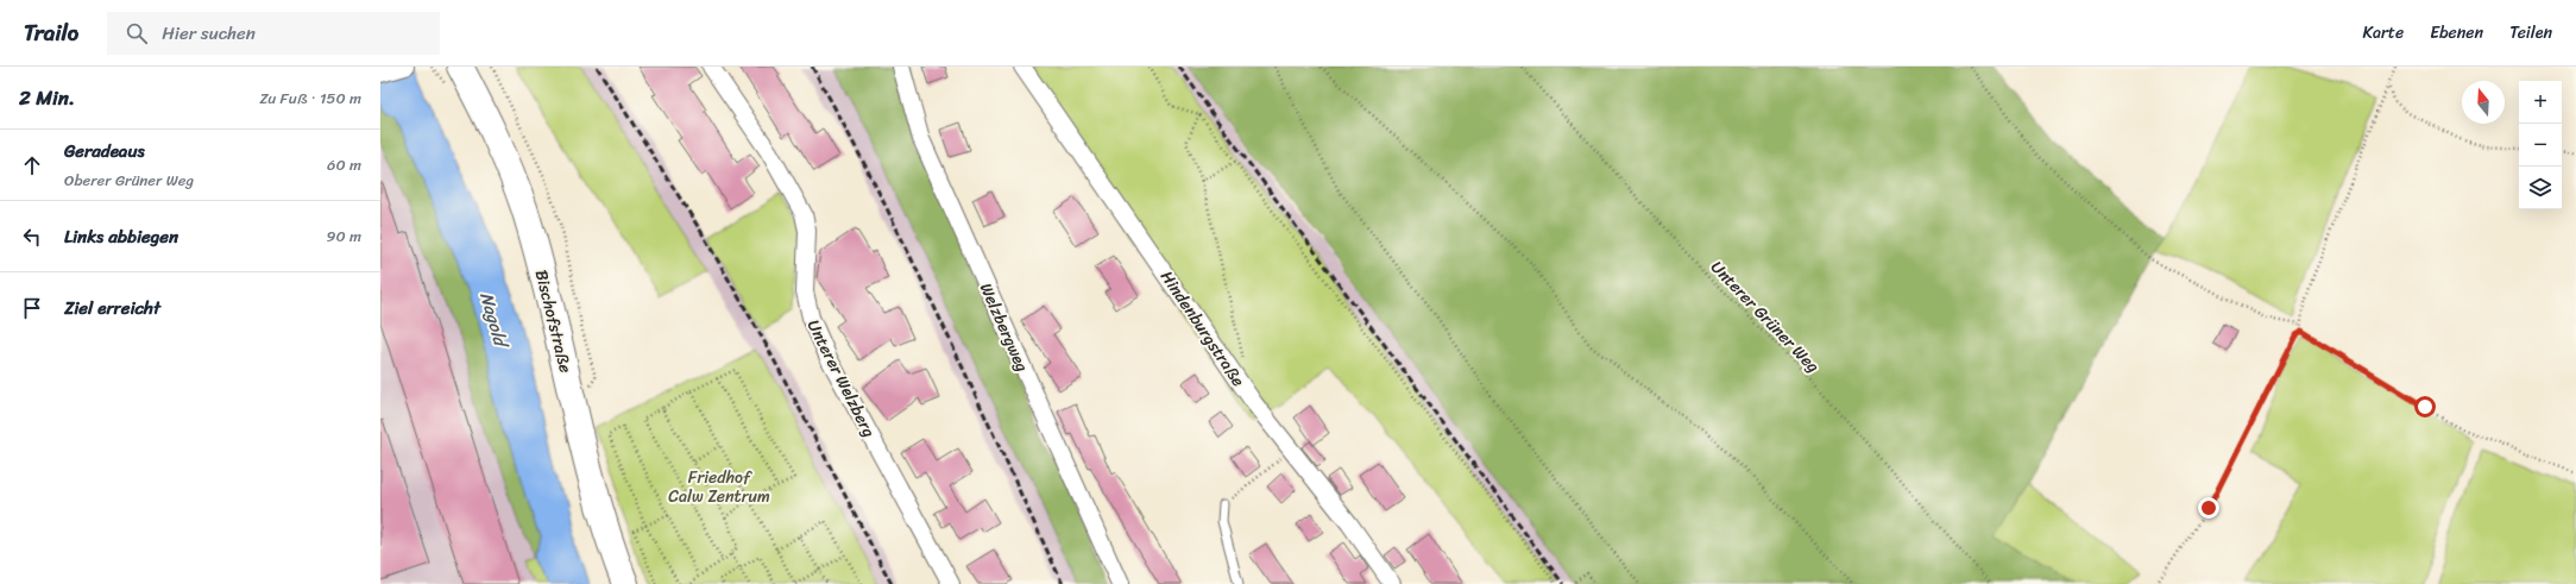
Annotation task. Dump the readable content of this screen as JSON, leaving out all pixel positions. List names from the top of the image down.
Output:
{
  "streets": {
    "main road": ["Bischofstraße"],
    "street": ["Welzbergweg", "Hindenburgstraße", "Unterer Welzberg"],
    "path": ["Unterer Grüner Weg"]
  },
  "water": ["Nagold"],
  "parks": ["Friedhof Calw Zentrum"],
  "north": "top",
  "page": {
    "header": "Trailo",
    "search": "Hier suchen",
    "nav": ["Karte", "Ebenen", "Teilen"],
    "heading": ["2 Min.", "Zu Fuß · 150 m"],
    "map_buttons": ["+", "−"],
    "list": [
      ["Geradeaus", "Oberer Grüner Weg", "60 m"],
      ["Links abbiegen", "90 m"],
      "Ziel erreicht"
    ]
  }
}
